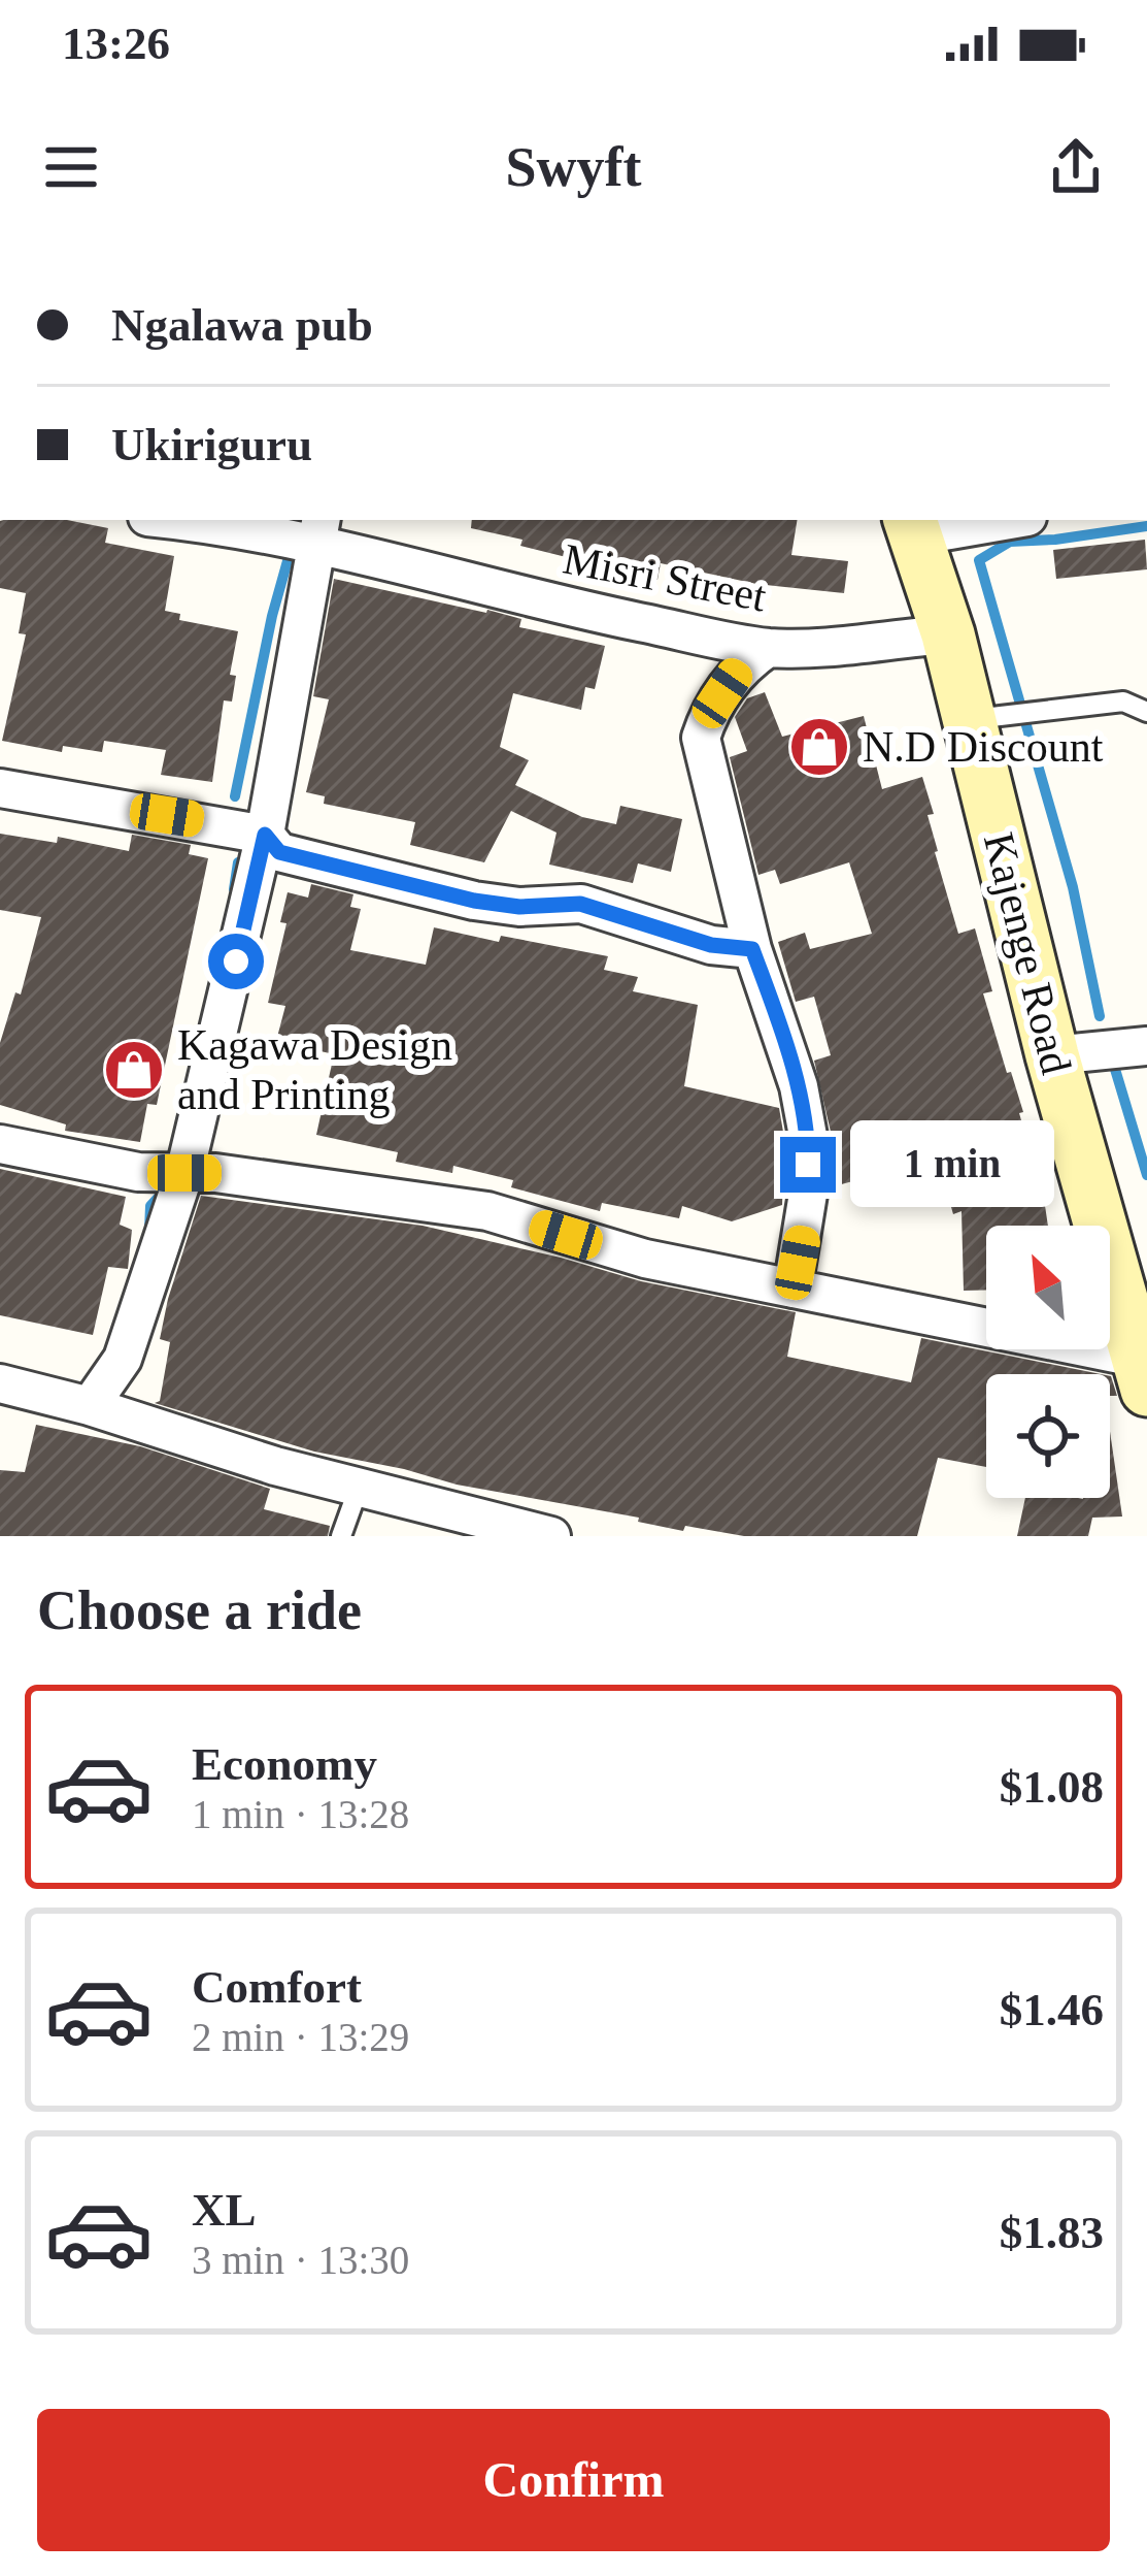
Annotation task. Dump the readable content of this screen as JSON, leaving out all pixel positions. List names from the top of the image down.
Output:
{
  "streets": {
    "street": ["Misri Street", "Kajenge Road"]
  },
  "crossings": [
    ["Misri Street", "Kajenge Road"]
  ],
  "places": {
    "shop": ["N.D Discount", "Kagawa Design and Printing"]
  },
  "north": "top left",
  "page": {
    "status": "13:26",
    "header": "Swyft",
    "banner": ["Ngalawa pub", "Ukiriguru"],
    "bubble": "1 min",
    "heading": "Choose a ride",
    "list": [
      {
        "name": "Economy",
        "note": "1 min · 13:28",
        "value": "$1.08"
      },
      {
        "name": "Comfort",
        "note": "2 min · 13:29",
        "value": "$1.46"
      },
      {
        "name": "XL",
        "note": "3 min · 13:30",
        "value": "$1.83"
      }
    ],
    "buttons": "Confirm"
  }
}
